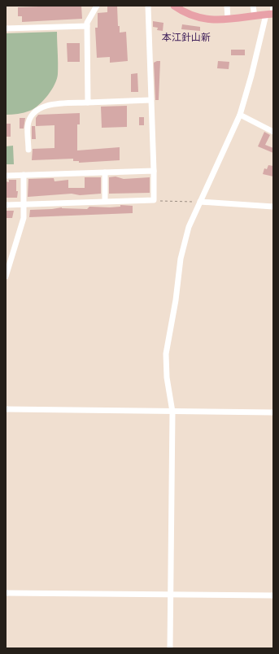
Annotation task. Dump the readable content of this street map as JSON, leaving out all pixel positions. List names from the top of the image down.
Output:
{
  "districts": ["本江針山新"]
}
